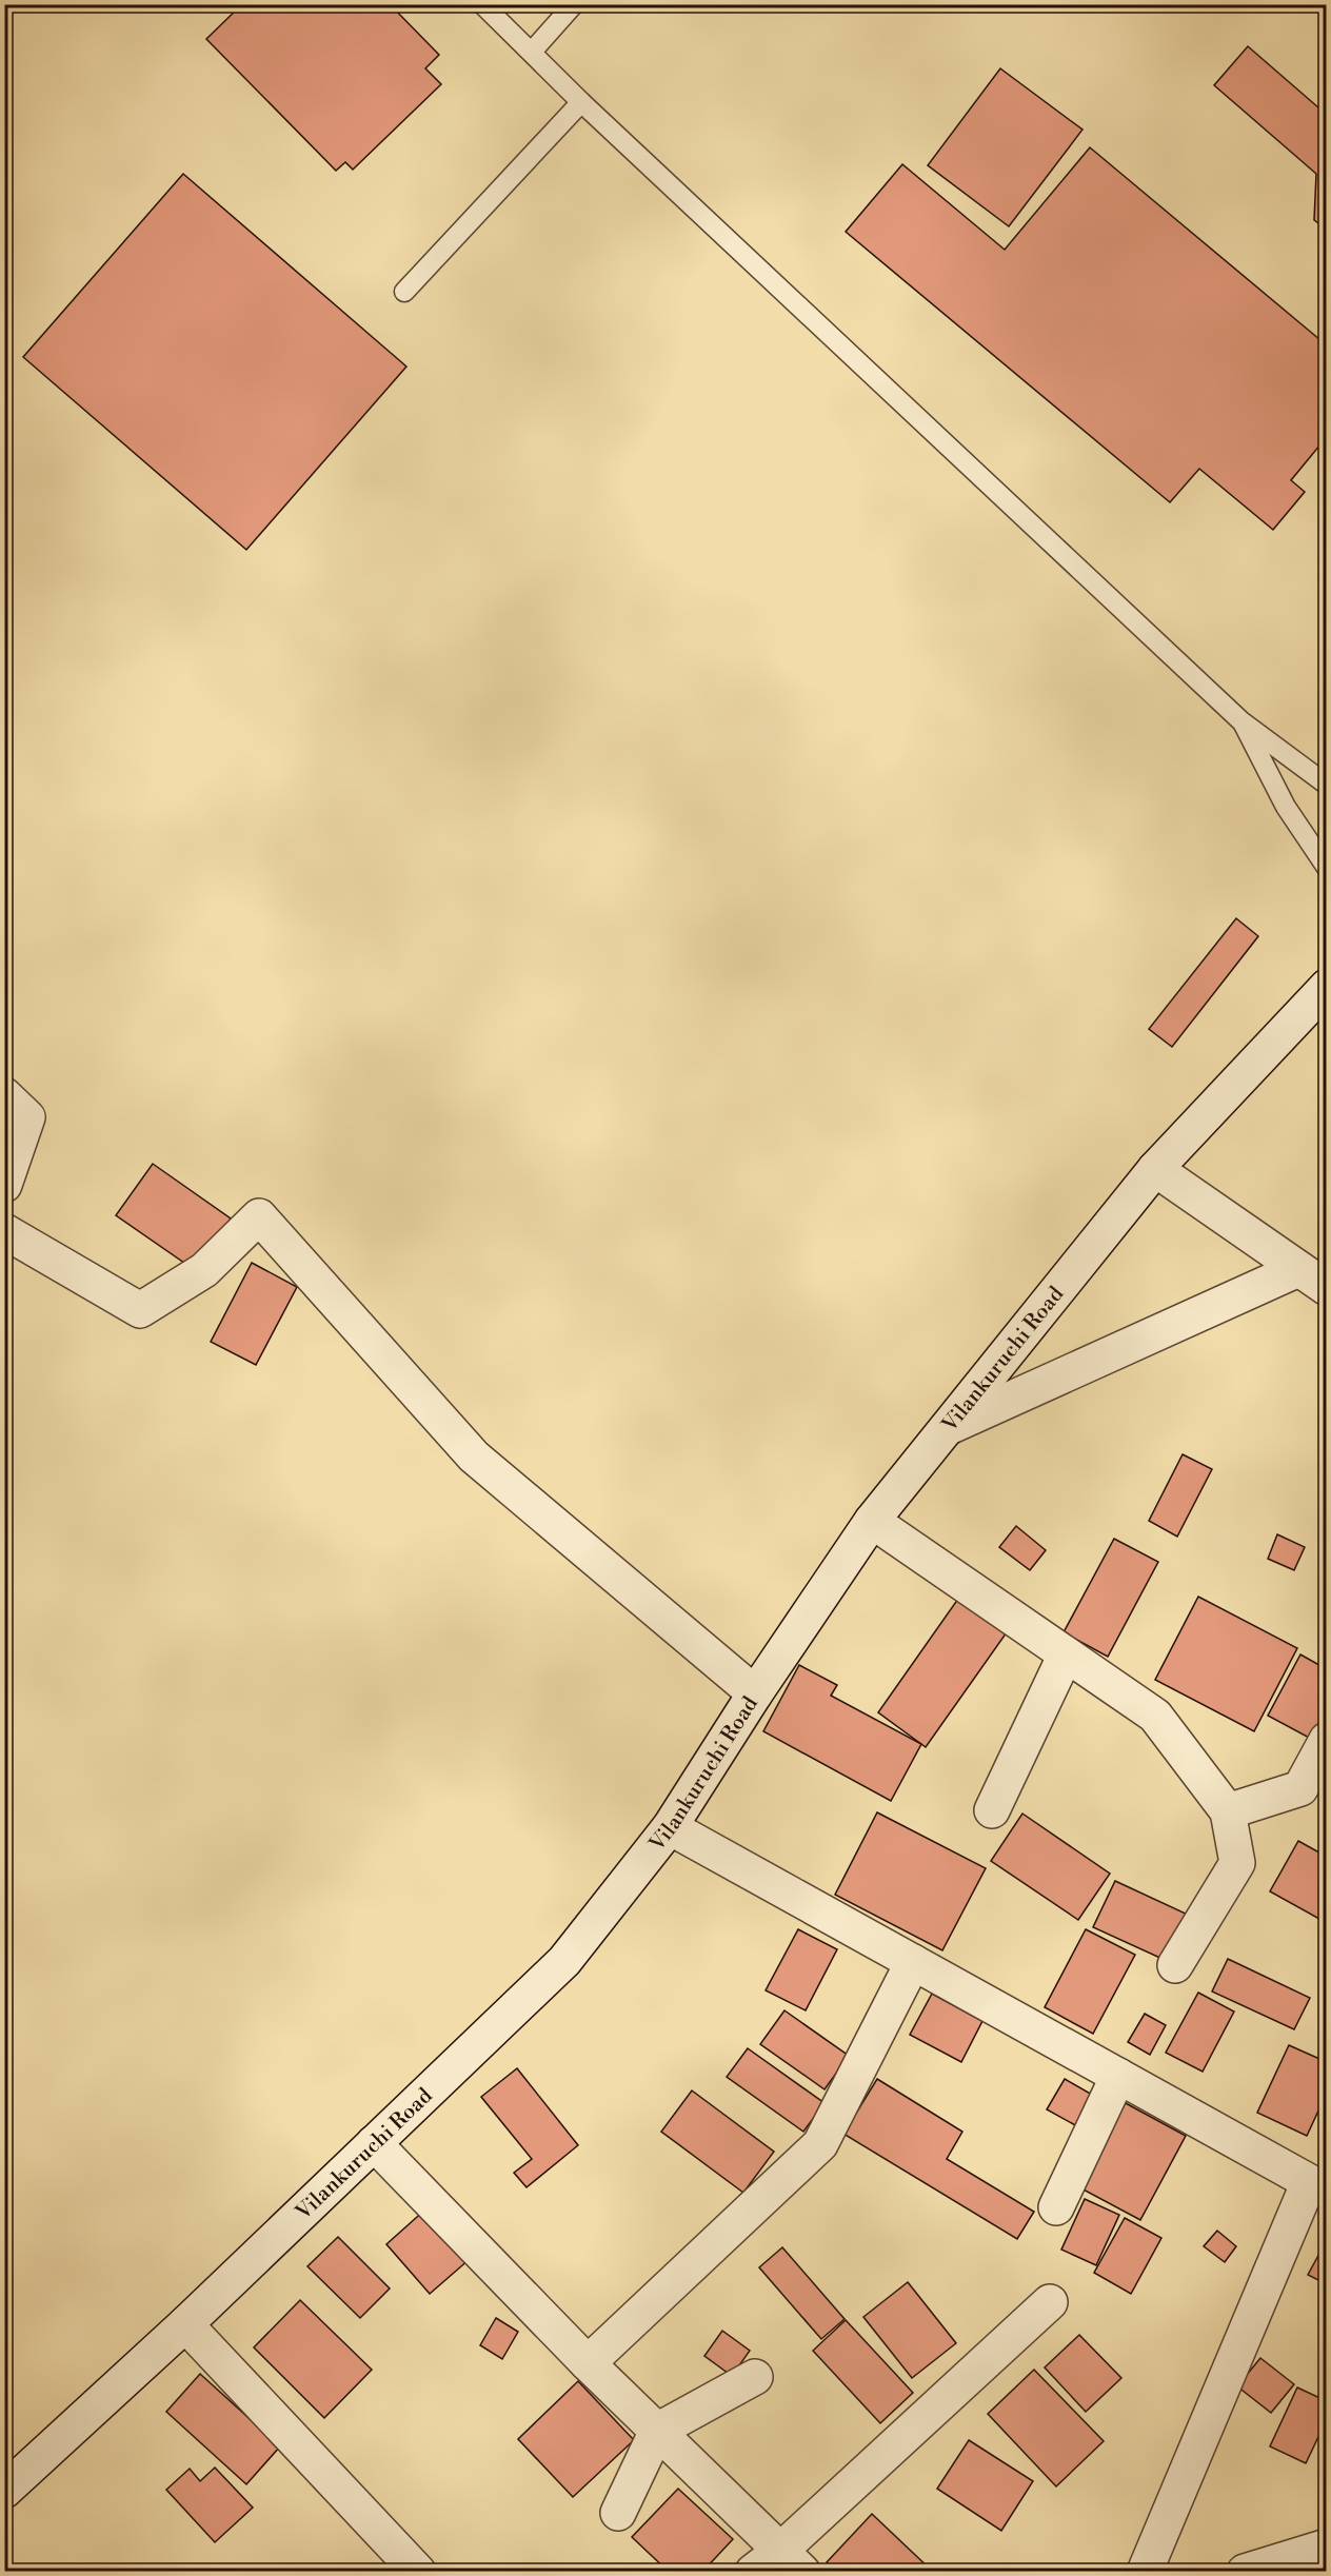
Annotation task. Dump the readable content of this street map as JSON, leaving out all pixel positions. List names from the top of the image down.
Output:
{
  "streets": {
    "street": ["Vilankuruchi Road"]
  }
}
